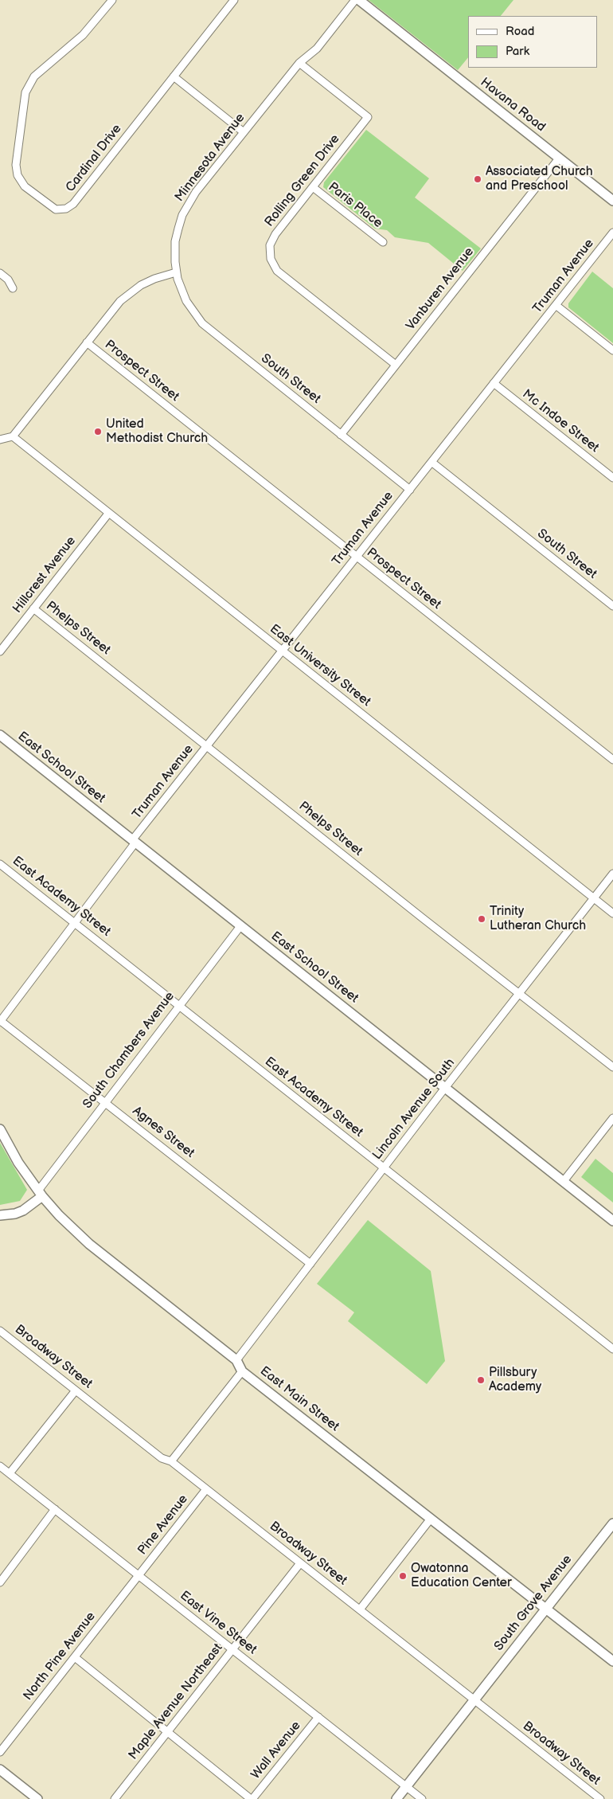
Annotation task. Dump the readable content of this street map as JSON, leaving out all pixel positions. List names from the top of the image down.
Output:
{
  "streets": {
    "street": [
      "Havana Road",
      "Minnesota Avenue",
      "Cardinal Drive",
      "Rolling Green Drive",
      "Paris Place",
      "Truman Avenue",
      "Vanburen Avenue",
      "Prospect Street",
      "South Street",
      "Mc Indoe Street",
      "Hillcrest Avenue",
      "Phelps Street",
      "East University Street",
      "East School Street",
      "East Academy Street",
      "South Chambers Avenue",
      "Lincoln Avenue South",
      "Agnes Street",
      "Broadway Street",
      "East Main Street",
      "Pine Avenue",
      "South Grove Avenue",
      "East Vine Street",
      "North Pine Avenue",
      "Maple Avenue Northeast",
      "Wall Avenue"
    ]
  },
  "crossings": [
    ["Havana Road", "Vanburen Avenue"],
    ["Minnesota Avenue", "Rolling Green Drive"],
    ["Minnesota Avenue", "South Street"],
    ["Rolling Green Drive", "Paris Place"],
    ["Rolling Green Drive", "Vanburen Avenue"],
    ["Truman Avenue", "Prospect Street"],
    ["Truman Avenue", "South Street"],
    ["Truman Avenue", "Mc Indoe Street"],
    ["Truman Avenue", "Phelps Street"],
    ["Truman Avenue", "East University Street"],
    ["Truman Avenue", "East School Street"],
    ["Truman Avenue", "East Academy Street"],
    ["Truman Avenue", "Agnes Street"],
    ["Vanburen Avenue", "South Street"],
    ["Hillcrest Avenue", "Phelps Street"],
    ["Hillcrest Avenue", "East University Street"],
    ["Phelps Street", "Lincoln Avenue South"],
    ["East University Street", "Lincoln Avenue South"],
    ["East School Street", "South Chambers Avenue"],
    ["East School Street", "Lincoln Avenue South"],
    ["East Academy Street", "South Chambers Avenue"],
    ["East Academy Street", "Lincoln Avenue South"],
    ["South Chambers Avenue", "Agnes Street"],
    ["South Chambers Avenue", "East Main Street"],
    ["Lincoln Avenue South", "Agnes Street"],
    ["Lincoln Avenue South", "East Main Street"],
    ["Broadway Street", "Pine Avenue"],
    ["Broadway Street", "South Grove Avenue"],
    ["Broadway Street", "Maple Avenue Northeast"],
    ["East Main Street", "South Grove Avenue"],
    ["Pine Avenue", "East Vine Street"],
    ["Pine Avenue", "North Pine Avenue"],
    ["South Grove Avenue", "East Vine Street"],
    ["East Vine Street", "North Pine Avenue"],
    ["East Vine Street", "Maple Avenue Northeast"],
    ["East Vine Street", "Wall Avenue"]
  ],
  "places": [
    "Associated Church and Preschool",
    "United Methodist Church",
    "Trinity Lutheran Church",
    "Pillsbury Academy",
    "Owatonna Education Center"
  ],
  "legend": ["Road", "Park"]
}
